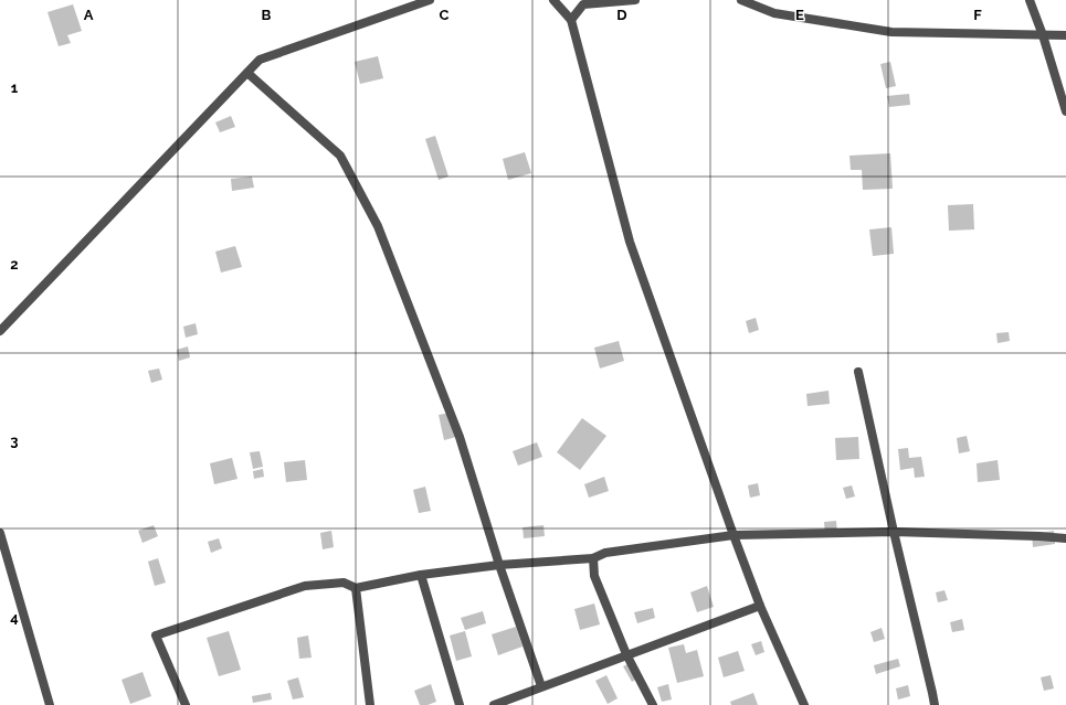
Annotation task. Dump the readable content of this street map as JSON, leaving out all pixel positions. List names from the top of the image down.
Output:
{
  "grid": {
    "columns": [
      "A",
      "B",
      "C",
      "D",
      "E",
      "F"
    ],
    "rows": [
      "1",
      "2",
      "3",
      "4"
    ]
  }
}
